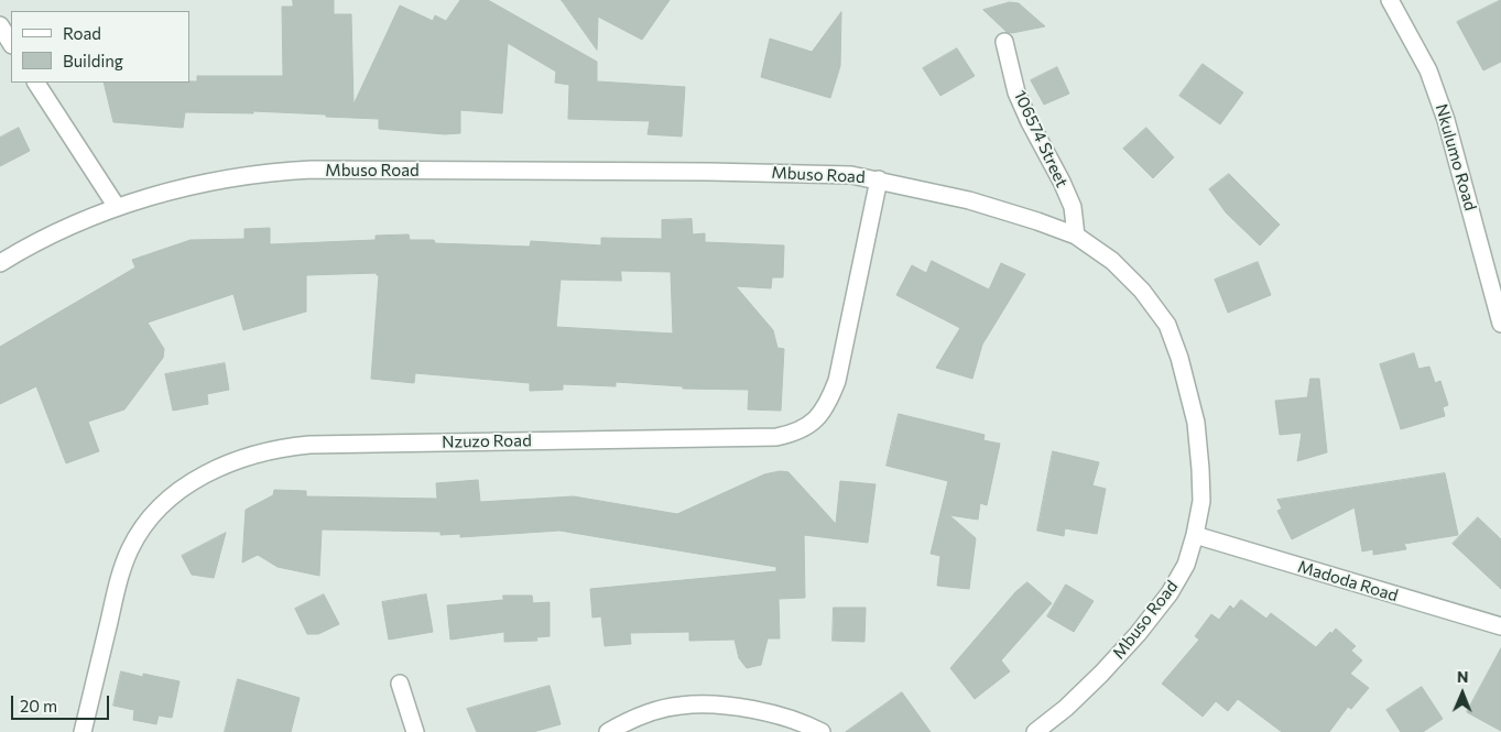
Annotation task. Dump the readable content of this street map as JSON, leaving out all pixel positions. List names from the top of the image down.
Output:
{
  "streets": {
    "street": [
      "106574 Street",
      "Nkulumo Road",
      "Mbuso Road",
      "Nzuzo Road",
      "Madoda Road"
    ]
  },
  "crossings": [
    ["106574 Street", "Mbuso Road"],
    ["Mbuso Road", "Nzuzo Road"],
    ["Mbuso Road", "Madoda Road"]
  ],
  "legend": ["Road", "Building"],
  "scale_bar": "20 m",
  "north": "top"
}
